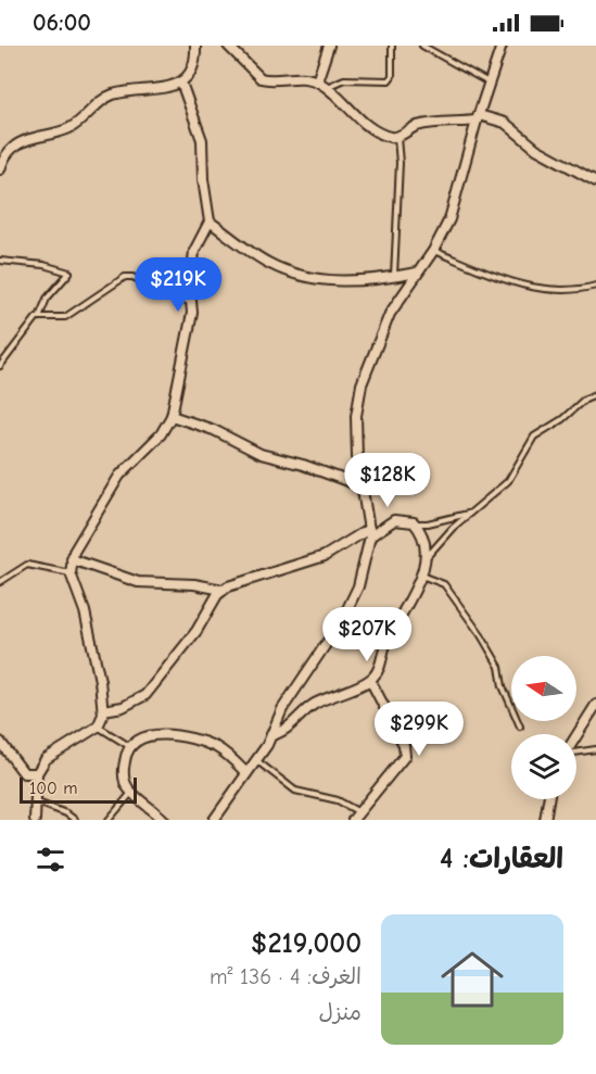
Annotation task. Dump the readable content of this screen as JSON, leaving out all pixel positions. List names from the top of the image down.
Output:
{
  "scale_bar": "100 m",
  "north": "left",
  "page": {
    "status": "06:00",
    "price": [
      "$219K",
      "$128K",
      "$207K",
      "$299K"
    ],
    "scale": "100 m",
    "heading": "العقارات: 4",
    "list": [
      {
        "name": "$219,000",
        "note": "الغرف: 4 · 136 m² · منزل"
      }
    ]
  }
}
